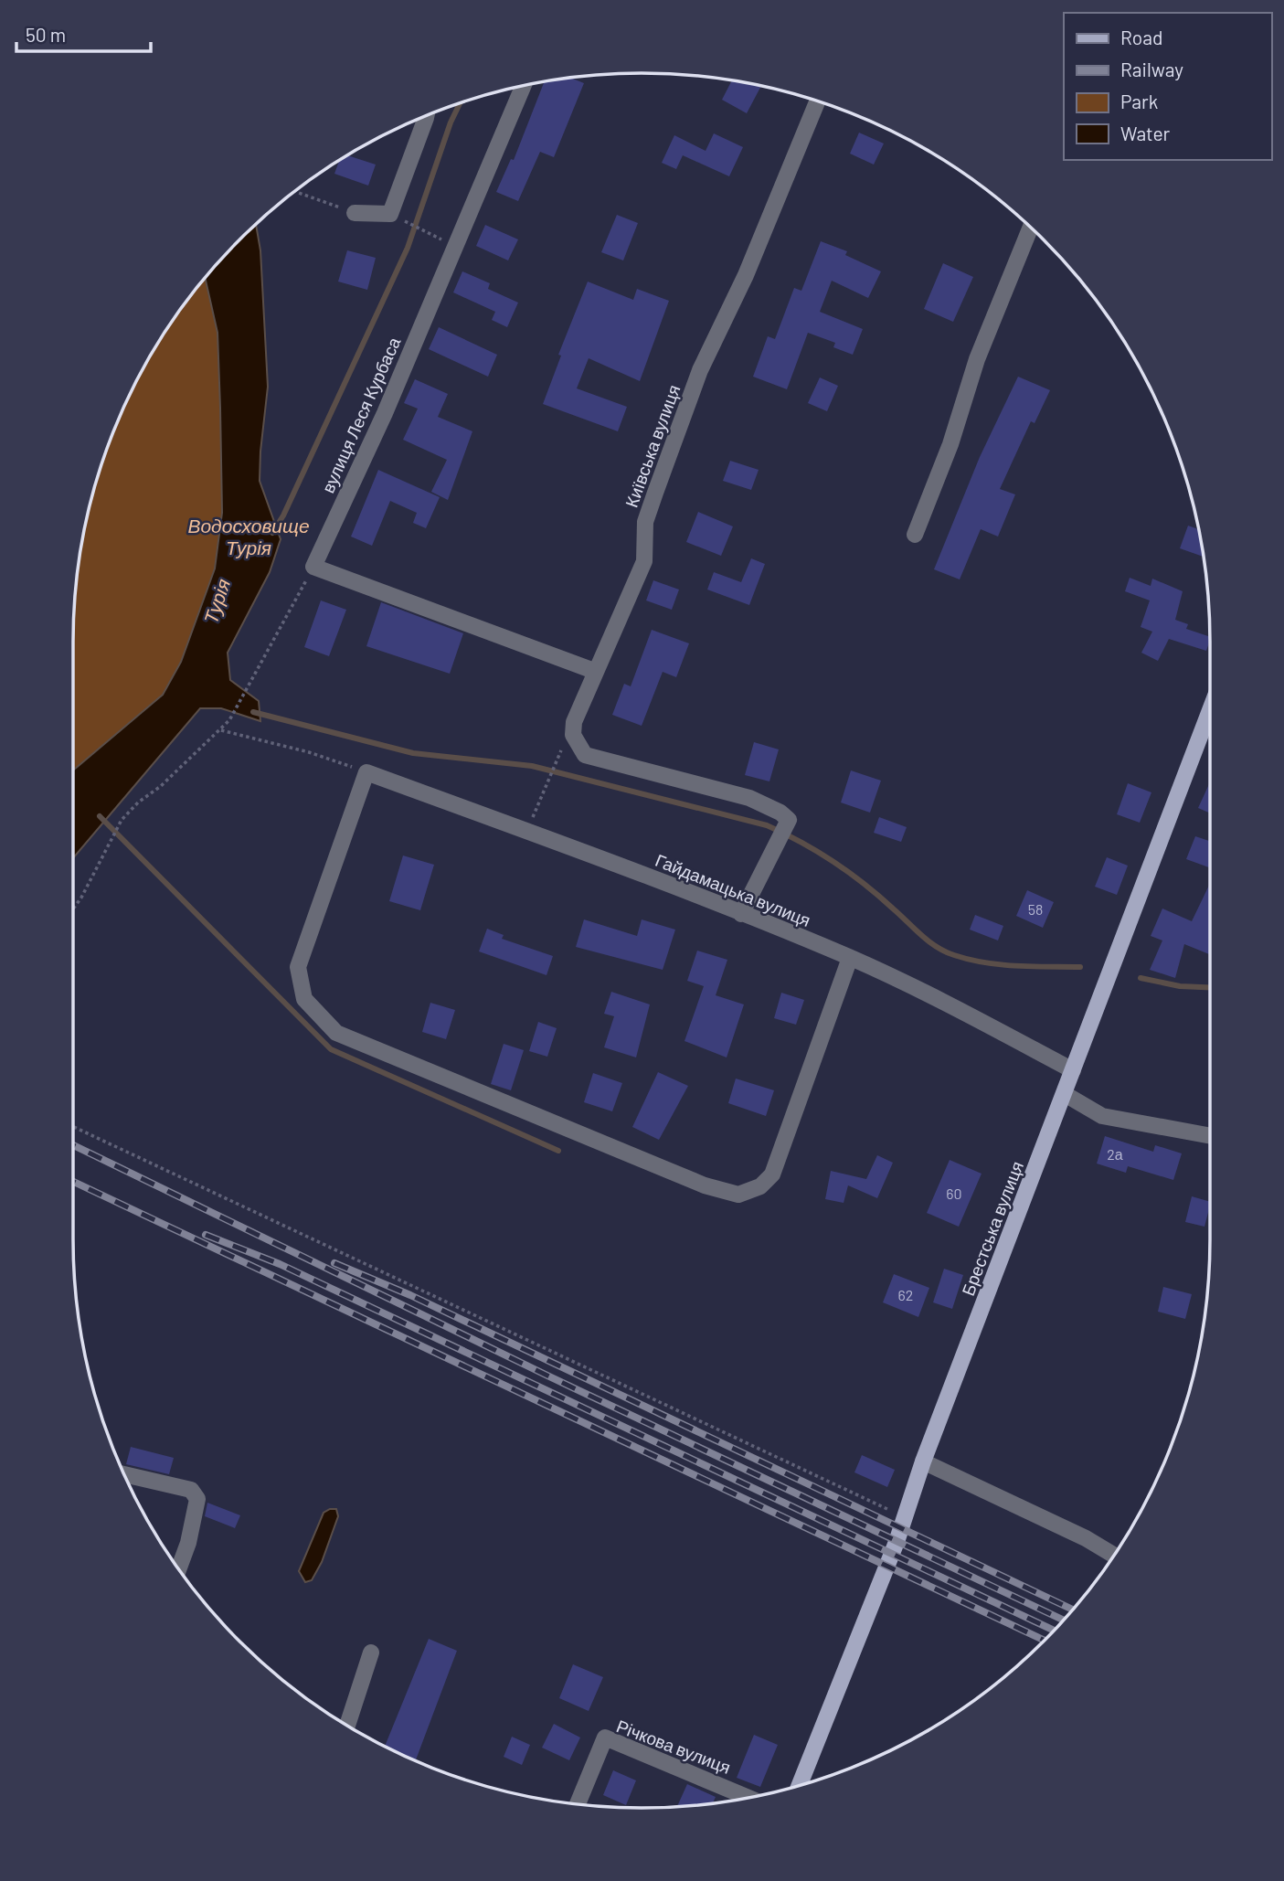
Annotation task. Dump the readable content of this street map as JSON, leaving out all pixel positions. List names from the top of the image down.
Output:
{
  "streets": {
    "main road": ["Брестська вулиця"],
    "street": [
      "вулиця Леся Курбаса",
      "Київська вулиця",
      "Гайдамацька вулиця",
      "Річкова вулиця"
    ]
  },
  "crossings": [
    ["Київська вулиця", "Гайдамацька вулиця"],
    ["Гайдамацька вулиця", "Брестська вулиця"]
  ],
  "water": ["Водосховище Турія", "Турія"],
  "house_numbers": [
    "58",
    "2а",
    "60",
    "62"
  ],
  "legend": [
    "Road",
    "Railway",
    "Park",
    "Water"
  ],
  "scale_bar": "50 m"
}
